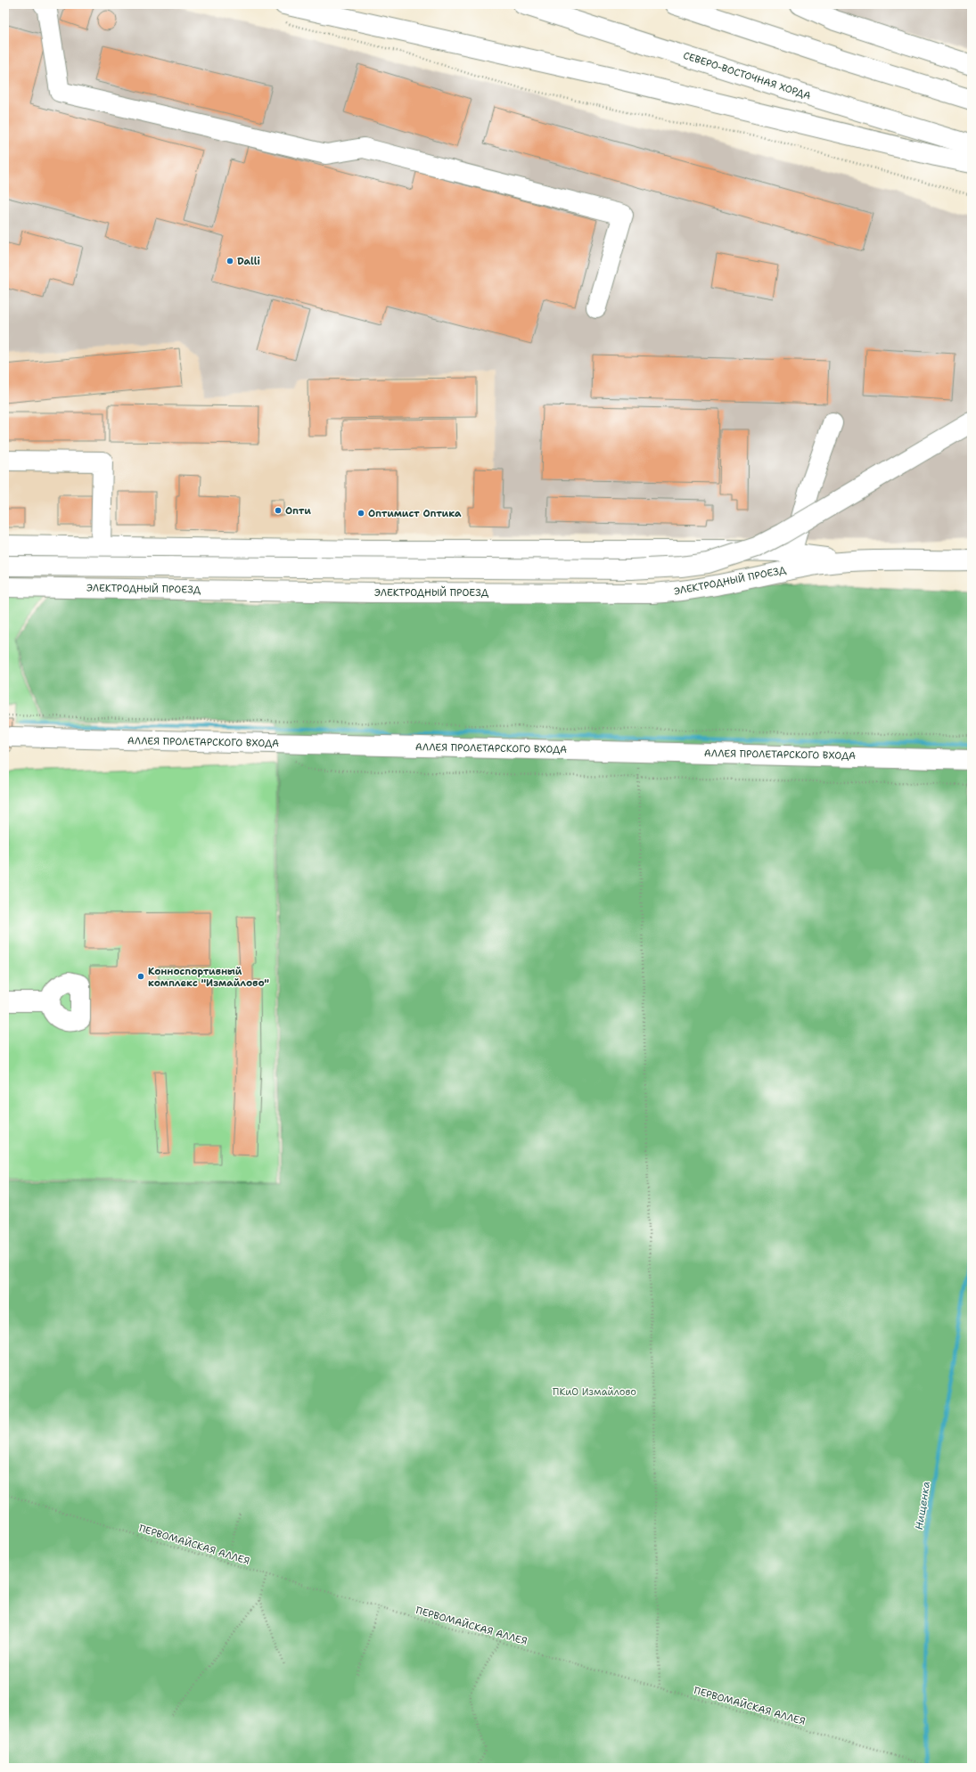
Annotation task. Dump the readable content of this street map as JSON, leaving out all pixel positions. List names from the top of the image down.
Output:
{
  "streets": {
    "street": ["СЕВЕРО-ВОСТОЧНАЯ ХОРДА", "ЭЛЕКТРОДНЫЙ ПРОЕЗД", "АЛЛЕЯ ПРОЛЕТАРСКОГО ВХОДА"],
    "path": ["ПЕРВОМАЙСКАЯ АЛЛЕЯ"]
  },
  "water": ["Нищенка"],
  "parks": ["ПКиО Измайлово"],
  "places": [
    "Dalli",
    "Опти",
    "Оптимист Оптика",
    "Конноспортивный комплекс \"Измайлово\""
  ]
}
